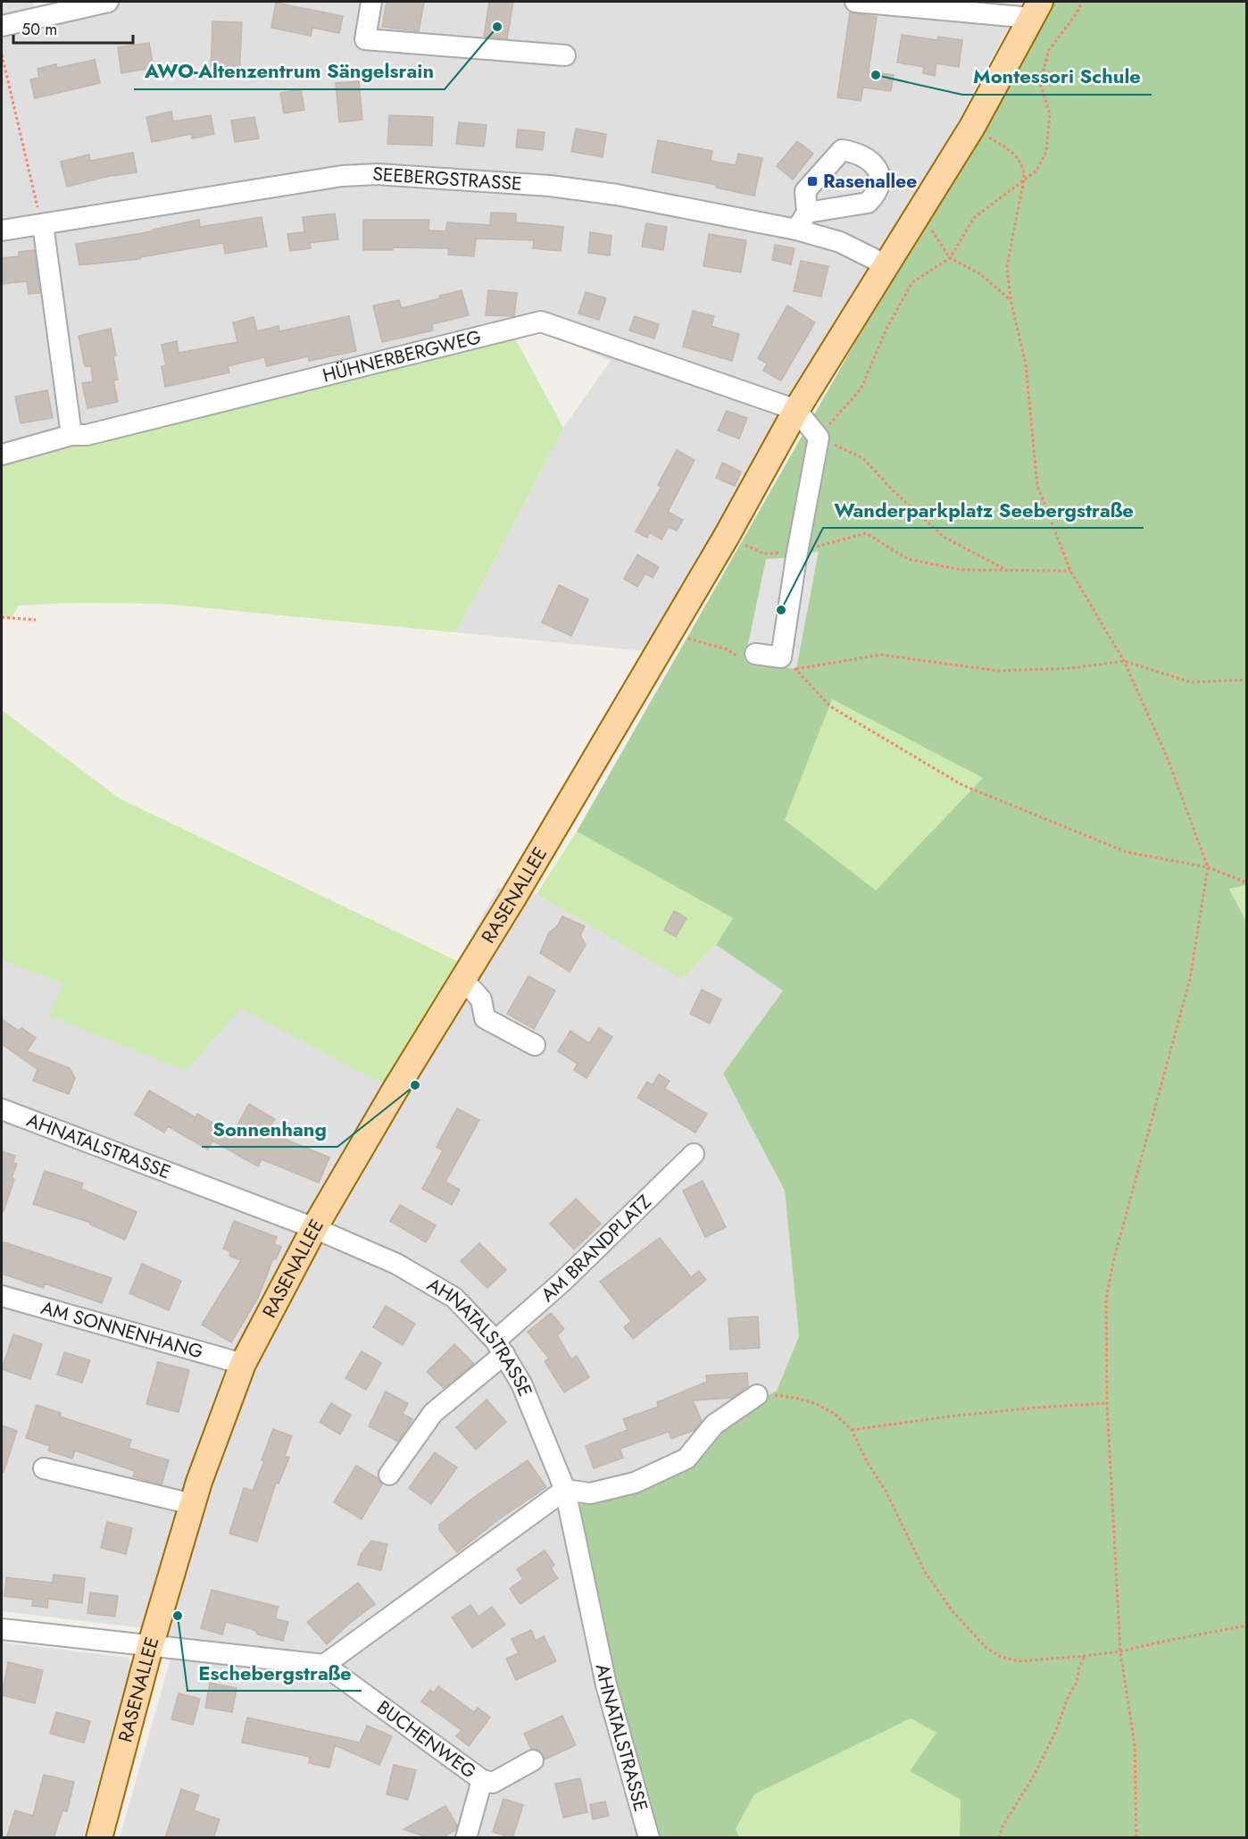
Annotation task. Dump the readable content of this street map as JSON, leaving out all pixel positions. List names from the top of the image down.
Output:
{
  "streets": {
    "main road": ["RASENALLEE"],
    "street": [
      "SEEBERGSTRASSE",
      "HÜHNERBERGWEG",
      "AHNATALSTRASSE",
      "AM BRANDPLATZ",
      "AM SONNENHANG",
      "BUCHENWEG"
    ]
  },
  "crossings": [
    ["SEEBERGSTRASSE", "RASENALLEE"],
    ["HÜHNERBERGWEG", "RASENALLEE"],
    ["RASENALLEE", "AHNATALSTRASSE"],
    ["RASENALLEE", "AM SONNENHANG"],
    ["AHNATALSTRASSE", "AM BRANDPLATZ"]
  ],
  "places": {
    "other": [
      "AWO-Altenzentrum Sängelsrain",
      "Montessori Schule",
      "Wanderparkplatz Seebergstraße",
      "Sonnenhang",
      "Eschebergstraße"
    ],
    "transit": ["Rasenallee"]
  },
  "scale_bar": "50 m"
}
